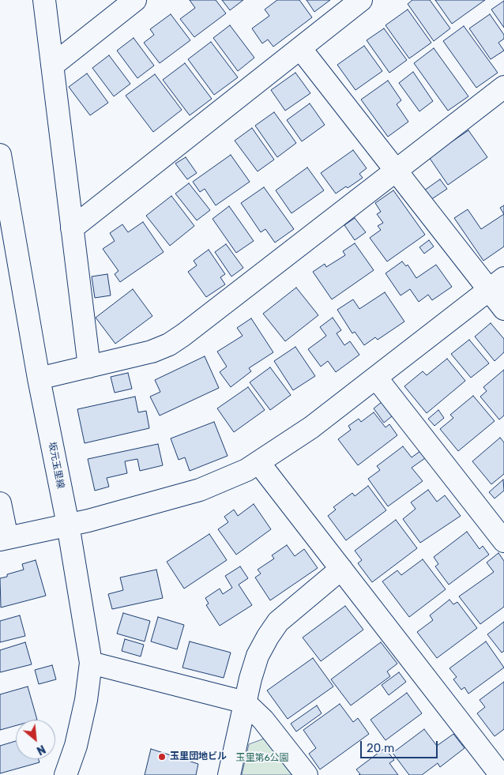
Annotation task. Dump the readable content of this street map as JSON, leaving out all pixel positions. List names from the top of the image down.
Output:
{
  "streets": {
    "street": ["坂元玉里線"]
  },
  "parks": ["玉里第6公園"],
  "places": ["玉里団地ビル"],
  "scale_bar": "20 m",
  "north": "bottom right"
}
